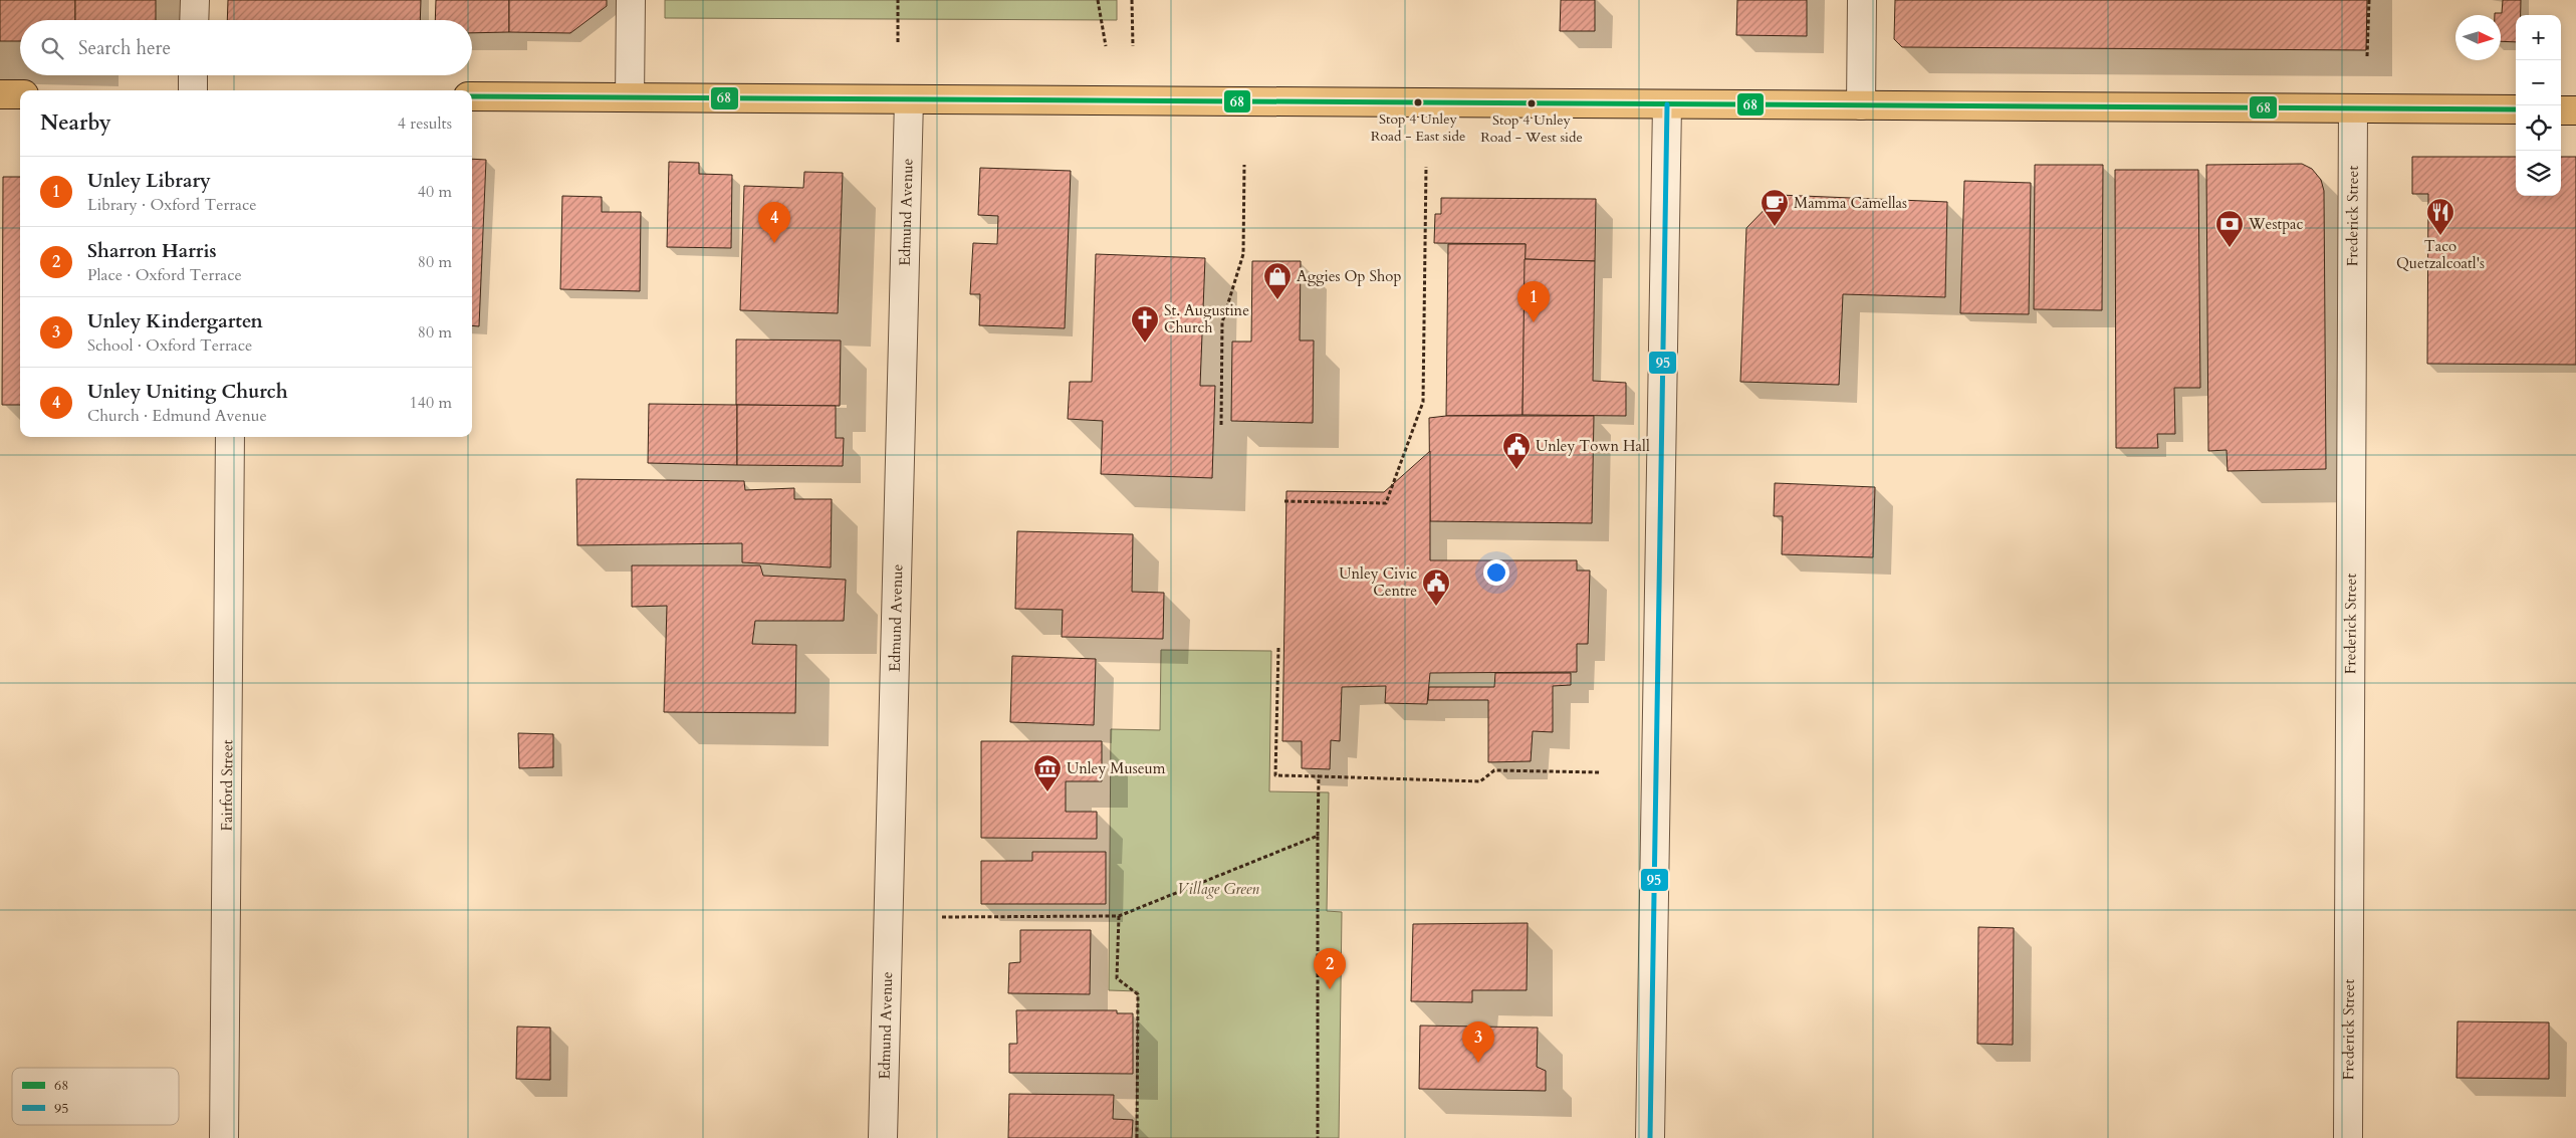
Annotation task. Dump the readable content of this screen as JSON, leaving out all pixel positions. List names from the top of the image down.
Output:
{
  "streets": {
    "street": ["Edmund Avenue", "Frederick Street", "Fairford Street"]
  },
  "parks": ["Village Green"],
  "places": {
    "other": ["Stop 4 Unley Road - East side", "Stop 4 Unley Road - West side"],
    "cafe": ["Mamma Camellas"],
    "restaurant": ["Taco Quetzalcoatl's"],
    "bank": ["Westpac"],
    "shop": ["Aggies Op Shop"],
    "church": ["St. Augustine Church"],
    "public building": ["Unley Town Hall", "Unley Civic Centre"],
    "museum": ["Unley Museum"]
  },
  "lines": ["transit line 68", "transit line 95"],
  "legend": ["68", "95"],
  "north": "right",
  "page": {
    "map_buttons": ["+", "−"],
    "search": "Search here",
    "heading": ["Nearby", "4 results"],
    "list": [
      {
        "mark": "1",
        "name": "Unley Library",
        "note": "Library · Oxford Terrace",
        "value": "40 m"
      },
      {
        "mark": "2",
        "name": "Sharron Harris",
        "note": "Place · Oxford Terrace",
        "value": "80 m"
      },
      {
        "mark": "3",
        "name": "Unley Kindergarten",
        "note": "School · Oxford Terrace",
        "value": "80 m"
      },
      {
        "mark": "4",
        "name": "Unley Uniting Church",
        "note": "Church · Edmund Avenue",
        "value": "140 m"
      }
    ],
    "pins": [
      "4",
      "1",
      "2",
      "3"
    ]
  }
}
